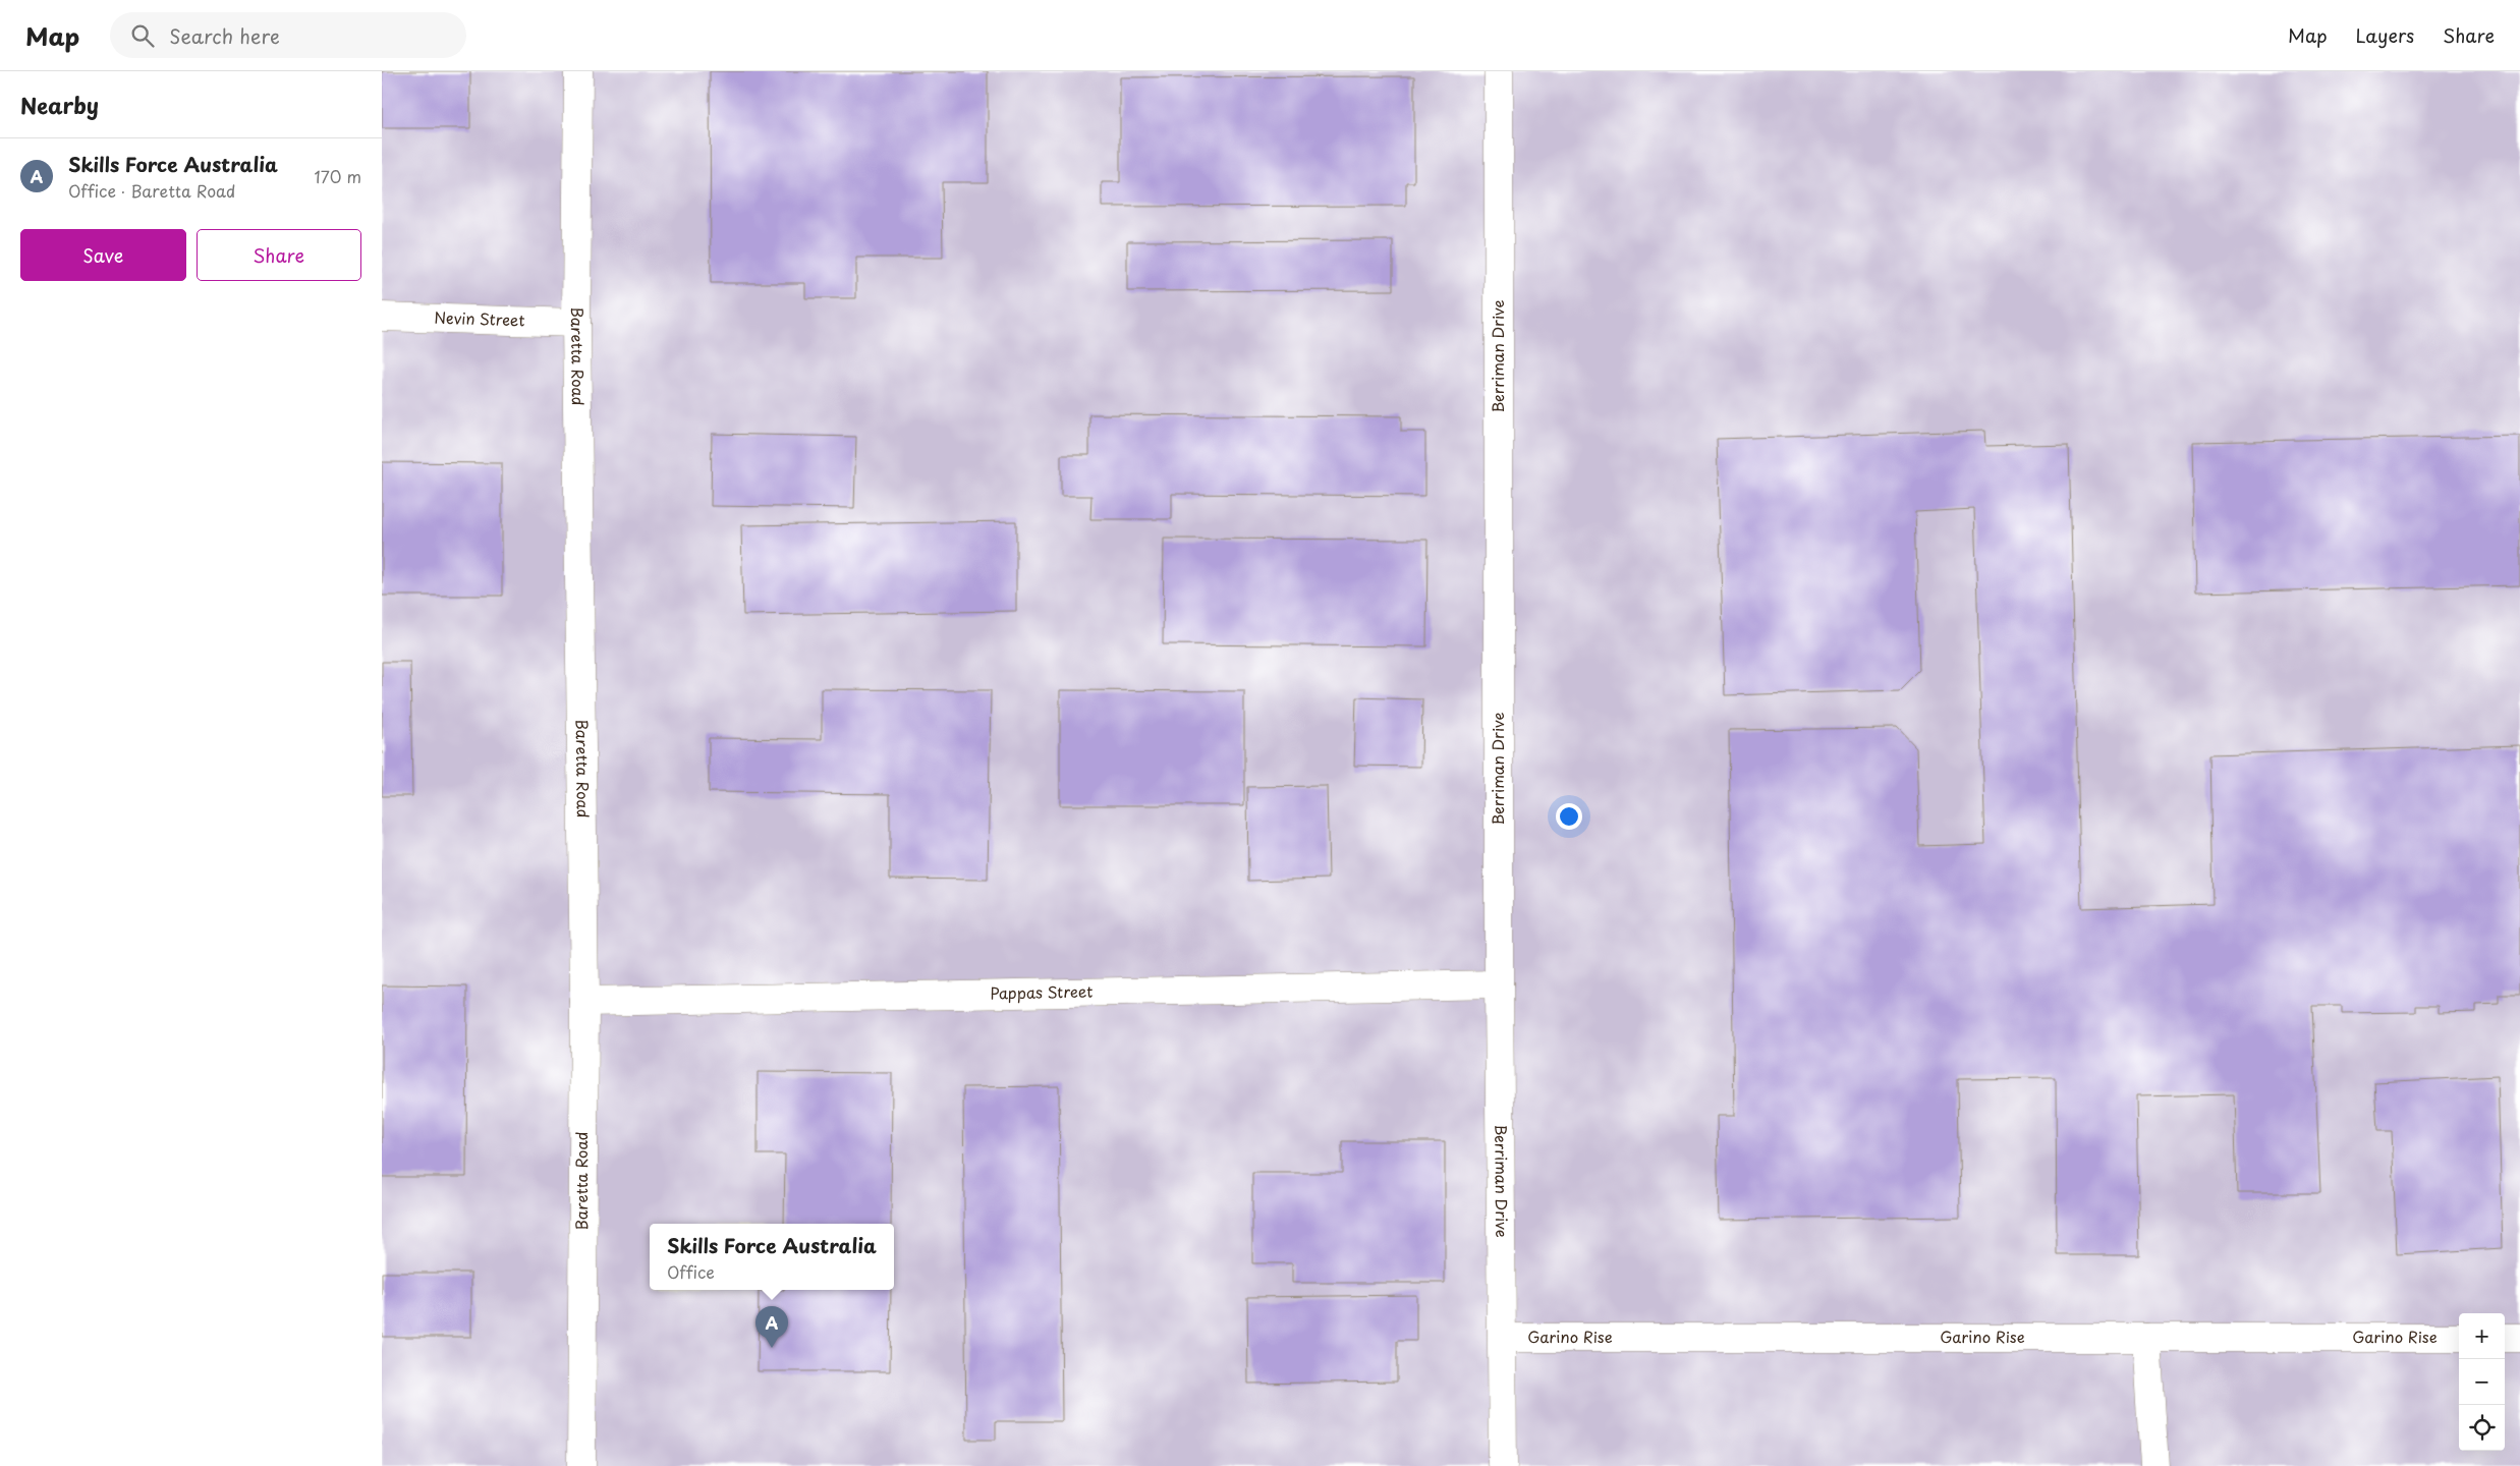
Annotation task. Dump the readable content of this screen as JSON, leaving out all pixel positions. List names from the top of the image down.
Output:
{
  "streets": {
    "street": [
      "Nevin Street",
      "Baretta Road",
      "Berriman Drive",
      "Pappas Street",
      "Garino Rise"
    ]
  },
  "crossings": [
    ["Nevin Street", "Baretta Road"],
    ["Baretta Road", "Pappas Street"],
    ["Berriman Drive", "Pappas Street"],
    ["Berriman Drive", "Garino Rise"]
  ],
  "page": {
    "header": "Map",
    "search": "Search here",
    "nav": ["Map", "Layers", "Share"],
    "heading": "Nearby",
    "list": [
      {
        "mark": "A",
        "name": "Skills Force Australia",
        "note": "Office · Baretta Road",
        "value": "170 m"
      }
    ],
    "buttons": ["Save", "Share"],
    "popup": ["Skills Force Australia", "Office"],
    "pins": "A",
    "map_buttons": ["+", "−"]
  }
}
